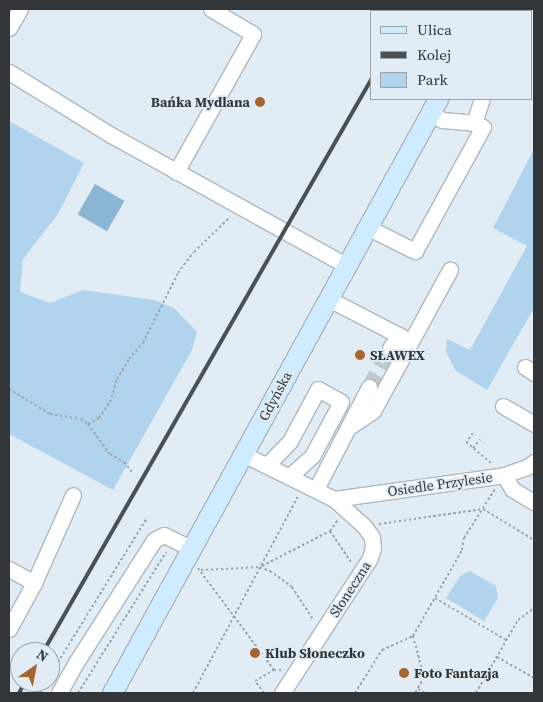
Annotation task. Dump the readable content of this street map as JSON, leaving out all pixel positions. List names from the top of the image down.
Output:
{
  "streets": {
    "main road": ["Gdyńska"],
    "street": ["Osiedle Przylesie", "Słoneczna"]
  },
  "crossings": [
    ["Gdyńska", "Słoneczna"],
    ["Osiedle Przylesie", "Słoneczna"]
  ],
  "places": [
    "Bańka Mydlana",
    "SŁAWEX",
    "Klub Słoneczko",
    "Foto Fantazja"
  ],
  "legend": ["Ulica", "Kolej", "Park"],
  "north": "top right"
}
